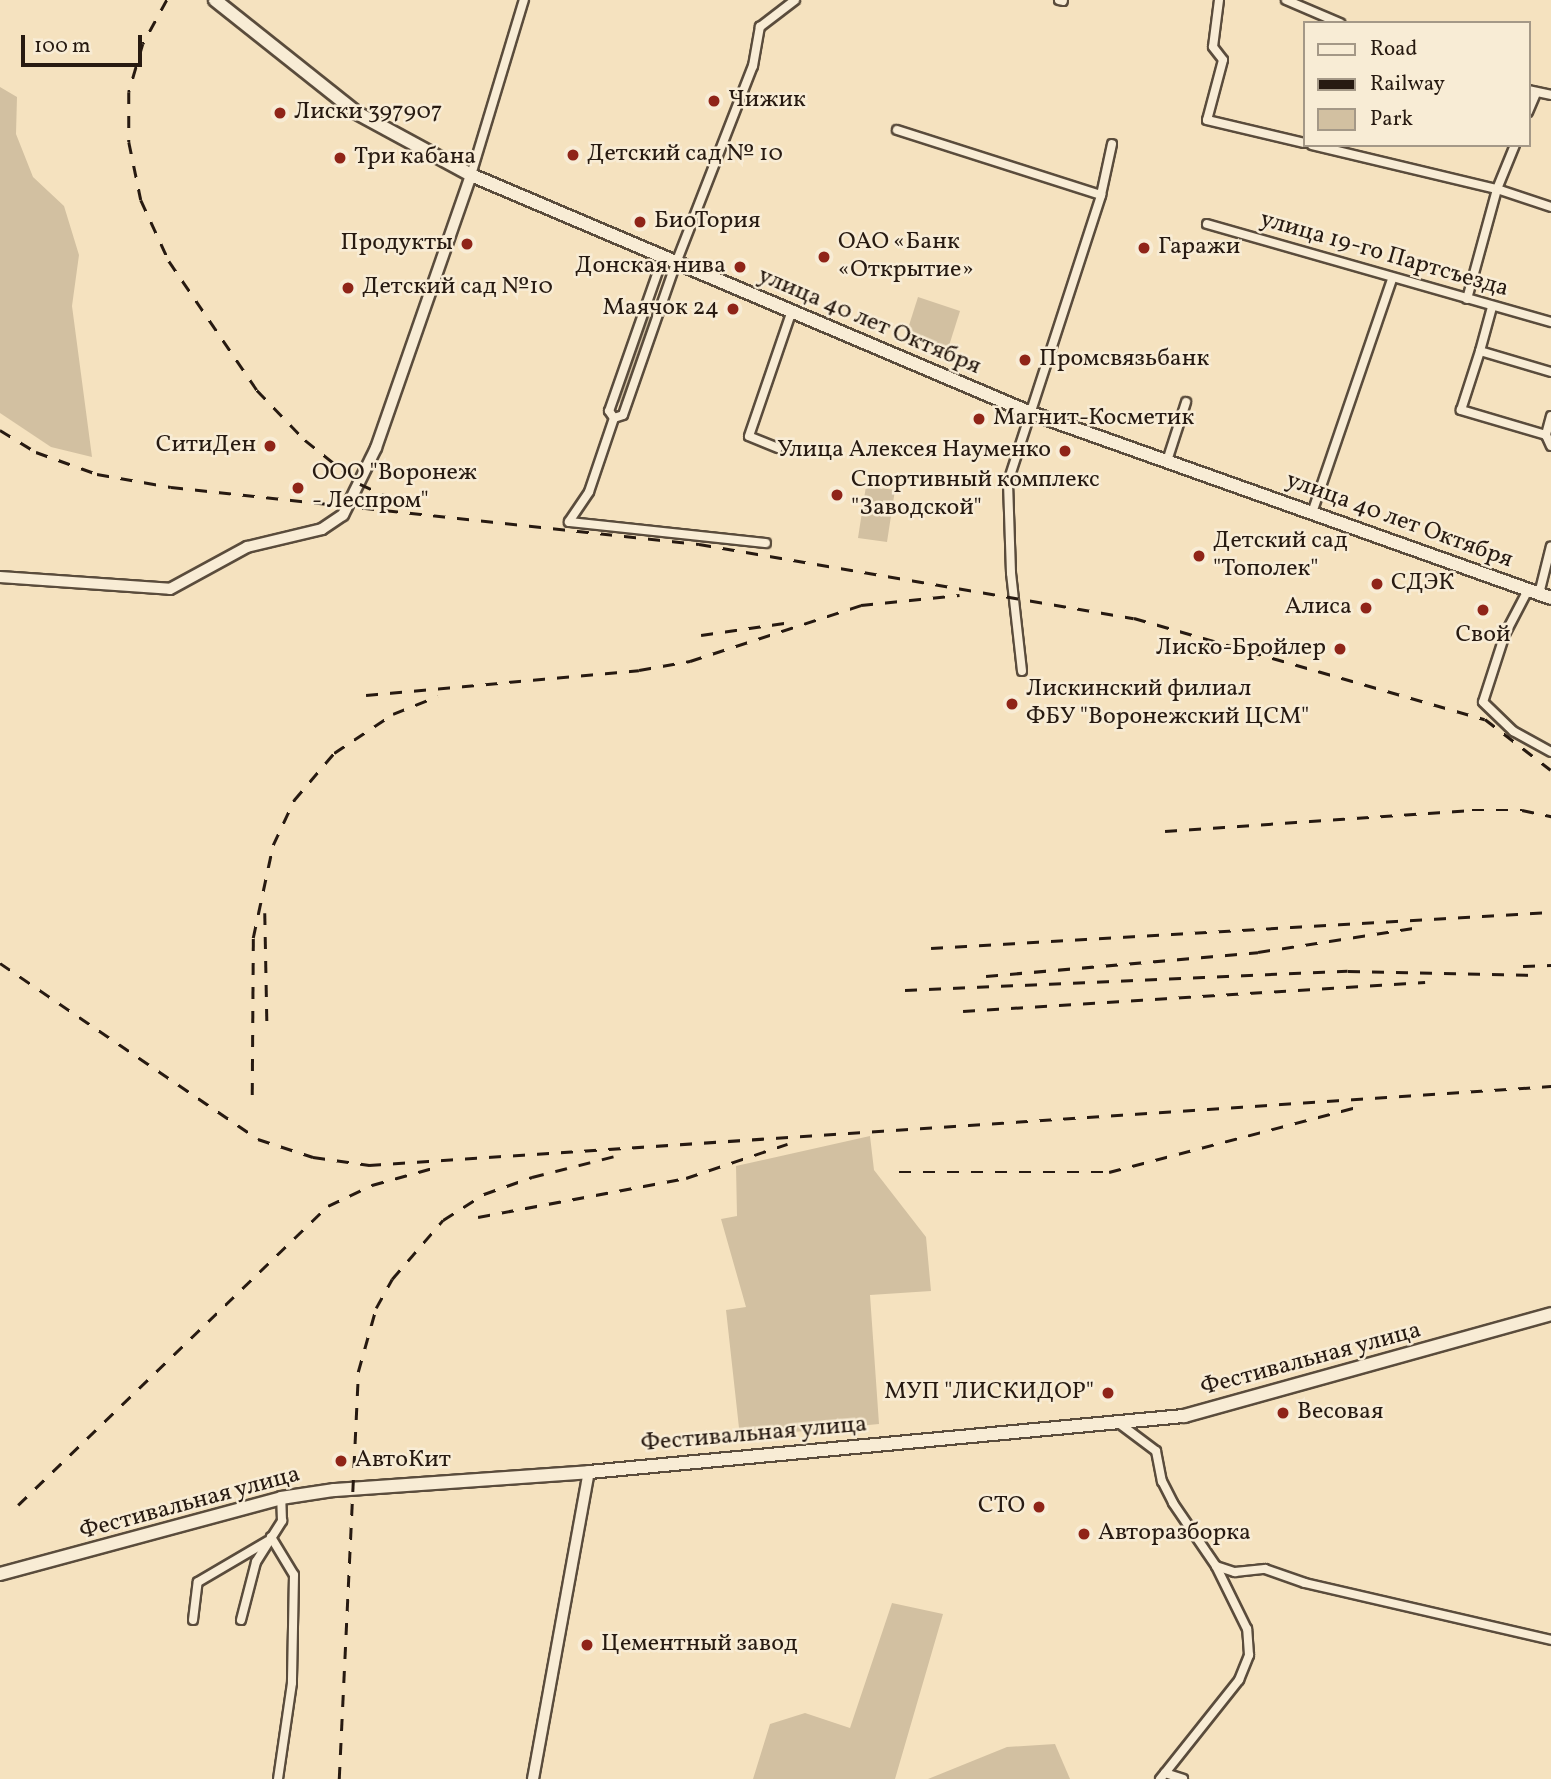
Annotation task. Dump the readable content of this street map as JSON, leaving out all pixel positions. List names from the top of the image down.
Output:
{
  "streets": {
    "main road": ["улица 40 лет Октября", "Фестивальная улица"],
    "street": ["улица 19-го Партсъезда"]
  },
  "places": [
    "Чижик",
    "Лиски 397907",
    "Детский сад № 10",
    "Три кабана",
    "БиоТория",
    "Продукты",
    "Гаражи",
    "ОАО «Банк «Открытие»",
    "Донская нива",
    "Детский сад №10",
    "Маячок 24",
    "Промсвязьбанк",
    "Магнит-Косметик",
    "СитиДен",
    "Улица Алексея Науменко",
    "ООО \"Воронеж - Леспром\"",
    "Спортивный комплекс \"Заводской\"",
    "Детский сад \"Тополек\"",
    "СДЭК",
    "Алиса",
    "Свой",
    "Лиско-Бройлер",
    "Лискинский филиал ФБУ \"Воронежский ЦСМ\"",
    "МУП \"ЛИСКИДОР\"",
    "Весовая",
    "АвтоКит",
    "СТО",
    "Авторазборка",
    "Цементный завод"
  ],
  "legend": ["Road", "Railway", "Park"],
  "scale_bar": "100 m"
}
